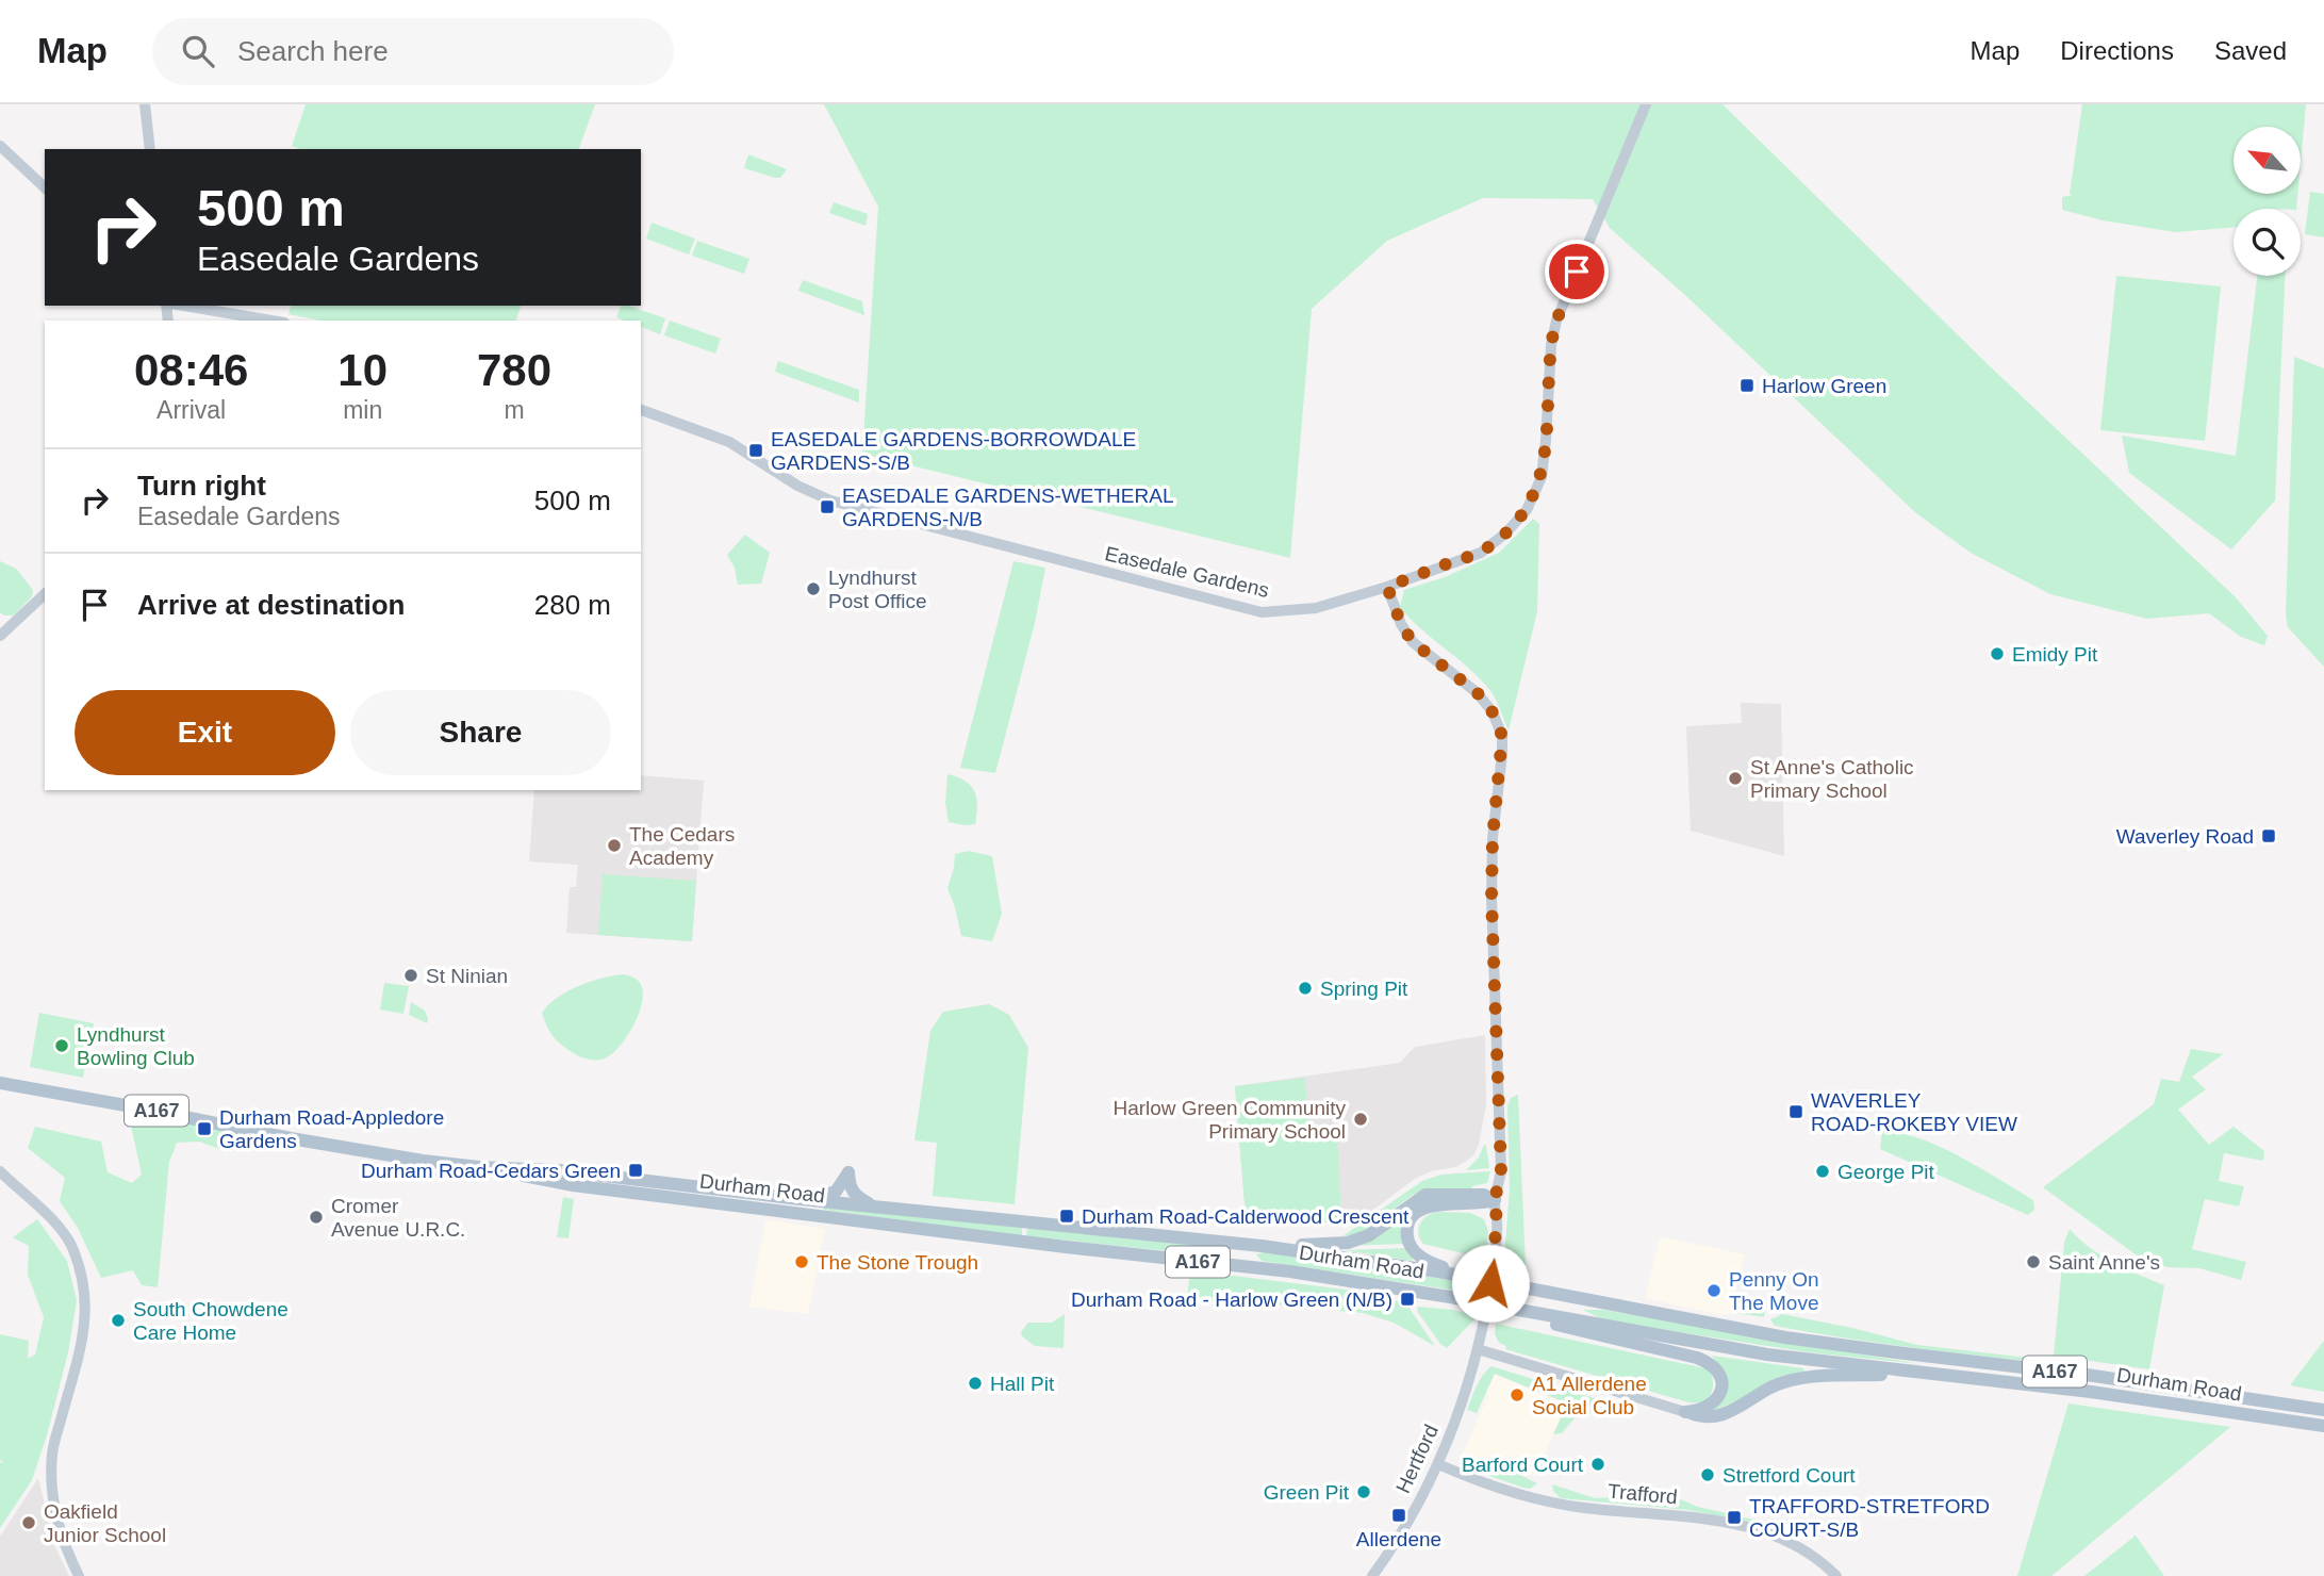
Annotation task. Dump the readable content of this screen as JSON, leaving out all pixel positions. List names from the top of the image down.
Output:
{
  "streets": {
    "main road": ["A167", "Durham Road"],
    "street": ["Easedale Gardens", "Hertford", "Trafford"]
  },
  "crossings": [
    ["Easedale Gardens", "Hertford"],
    ["Hertford", "Trafford"]
  ],
  "places": {
    "transit": [
      "Harlow Green",
      "EASEDALE GARDENS-BORROWDALE GARDENS-S/B",
      "EASEDALE GARDENS-WETHERAL GARDENS-N/B",
      "Waverley Road",
      "WAVERLEY ROAD-ROKEBY VIEW",
      "Durham Road-Appledore Gardens",
      "Durham Road-Cedars Green",
      "Durham Road-Calderwood Crescent",
      "Durham Road - Harlow Green (N/B)",
      "Allerdene",
      "TRAFFORD-STRETFORD COURT-S/B"
    ],
    "other": [
      "Lyndhurst Post Office",
      "Emidy Pit",
      "St Anne's Catholic Primary School",
      "The Cedars Academy",
      "St Ninian",
      "Spring Pit",
      "Lyndhurst Bowling Club",
      "Harlow Green Community Primary School",
      "George Pit",
      "Cromer Avenue U.R.C.",
      "The Stone Trough",
      "Saint Anne's",
      "Penny On The Move",
      "South Chowdene Care Home",
      "Hall Pit",
      "A1 Allerdene Social Club",
      "Barford Court",
      "Stretford Court",
      "Green Pit",
      "Oakfield Junior School"
    ]
  },
  "north": "top left",
  "page": {
    "header": "Map",
    "search": "Search here",
    "nav": ["Map", "Directions", "Saved"],
    "turn": ["500 m", "Easedale Gardens"],
    "eta": [
      "08:46",
      "Arrival",
      "10",
      "min",
      "780",
      "m"
    ],
    "list": [
      {
        "name": "Turn right",
        "note": "Easedale Gardens",
        "value": "500 m"
      },
      {
        "name": "Arrive at destination",
        "value": "280 m"
      }
    ],
    "buttons": ["Exit", "Share"]
  }
}
